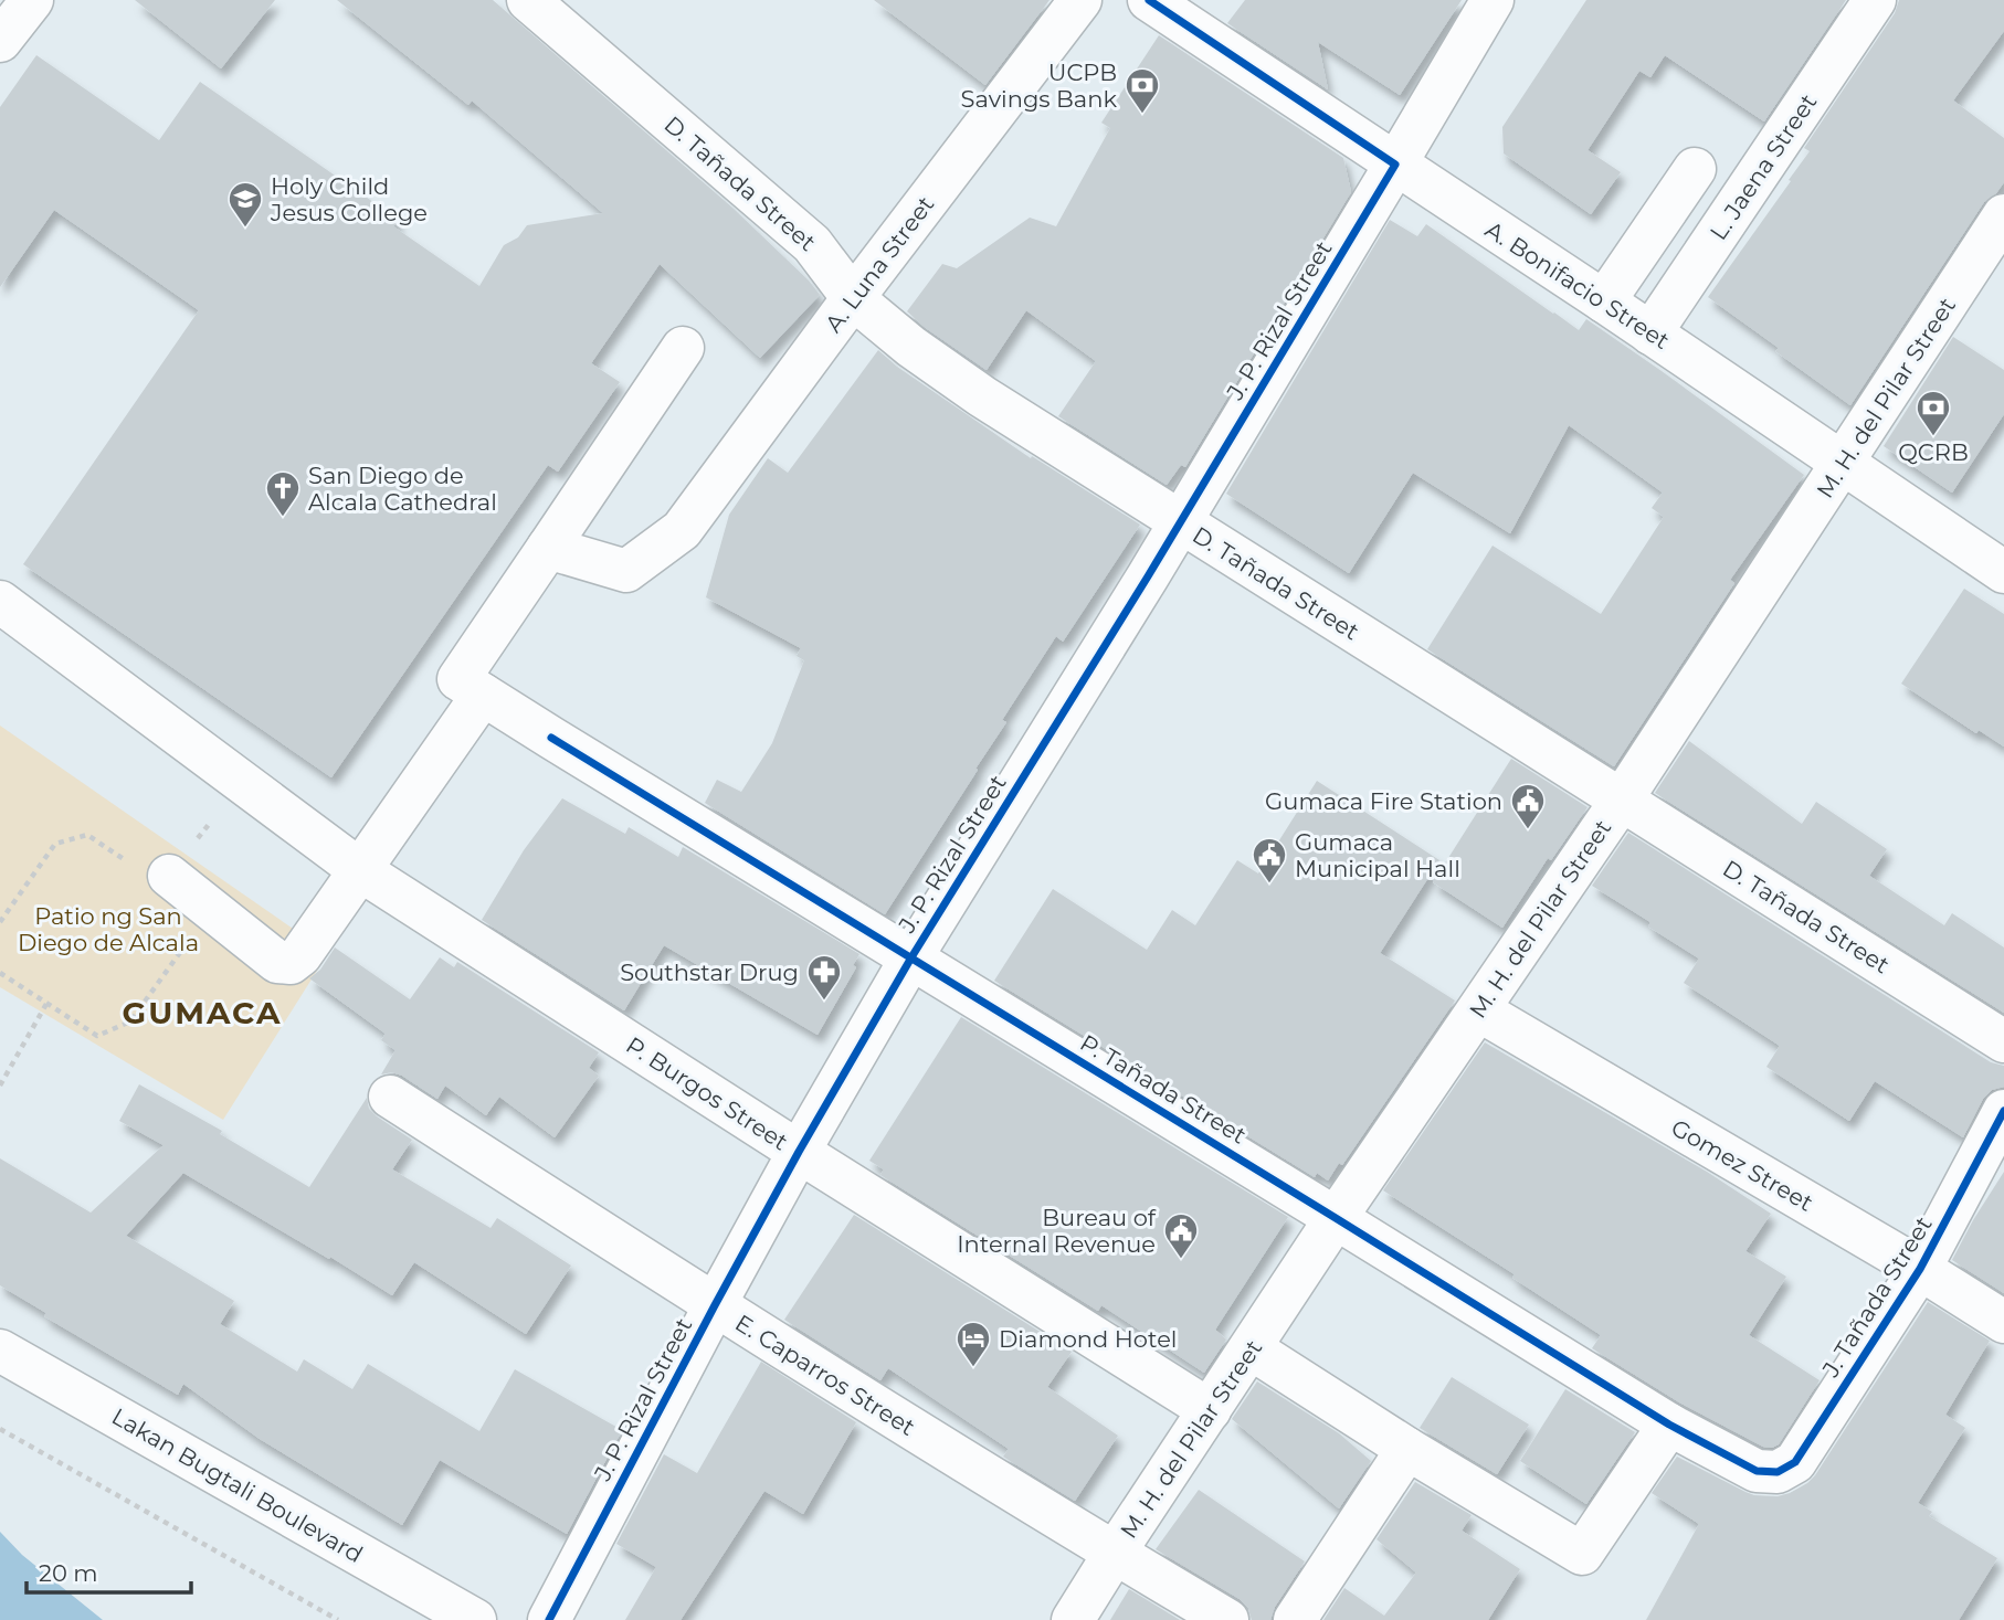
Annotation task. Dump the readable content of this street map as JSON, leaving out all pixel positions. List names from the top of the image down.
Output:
{
  "streets": {
    "street": [
      "L. Jaena Street",
      "D. Tañada Street",
      "A. Luna Street",
      "A. Bonifacio Street",
      "J. P. Rizal Street",
      "M. H. del Pilar Street",
      "P. Tañada Street",
      "P. Burgos Street",
      "Gomez Street",
      "J. Tañada Street",
      "E. Caparros Street",
      "Lakan Bugtali Boulevard"
    ]
  },
  "crossings": [
    ["L. Jaena Street", "A. Bonifacio Street"],
    ["D. Tañada Street", "A. Luna Street"],
    ["D. Tañada Street", "J. P. Rizal Street"],
    ["D. Tañada Street", "M. H. del Pilar Street"],
    ["A. Luna Street", "P. Tañada Street"],
    ["A. Bonifacio Street", "J. P. Rizal Street"],
    ["A. Bonifacio Street", "M. H. del Pilar Street"],
    ["J. P. Rizal Street", "P. Tañada Street"],
    ["J. P. Rizal Street", "P. Burgos Street"],
    ["J. P. Rizal Street", "E. Caparros Street"],
    ["M. H. del Pilar Street", "P. Tañada Street"],
    ["M. H. del Pilar Street", "P. Burgos Street"],
    ["M. H. del Pilar Street", "Gomez Street"],
    ["M. H. del Pilar Street", "E. Caparros Street"],
    ["P. Tañada Street", "J. Tañada Street"],
    ["Gomez Street", "J. Tañada Street"]
  ],
  "districts": ["GUMACA"],
  "parks": ["Patio ng San Diego de Alcala"],
  "places": {
    "bank": ["UCPB Savings Bank", "QCRB"],
    "school or university": ["Holy Child Jesus College"],
    "church": ["San Diego de Alcala Cathedral"],
    "public building": ["Gumaca Fire Station", "Gumaca Municipal Hall", "Bureau of Internal Revenue"],
    "pharmacy": ["Southstar Drug"],
    "hotel": ["Diamond Hotel"]
  },
  "scale_bar": "20 m"
}
